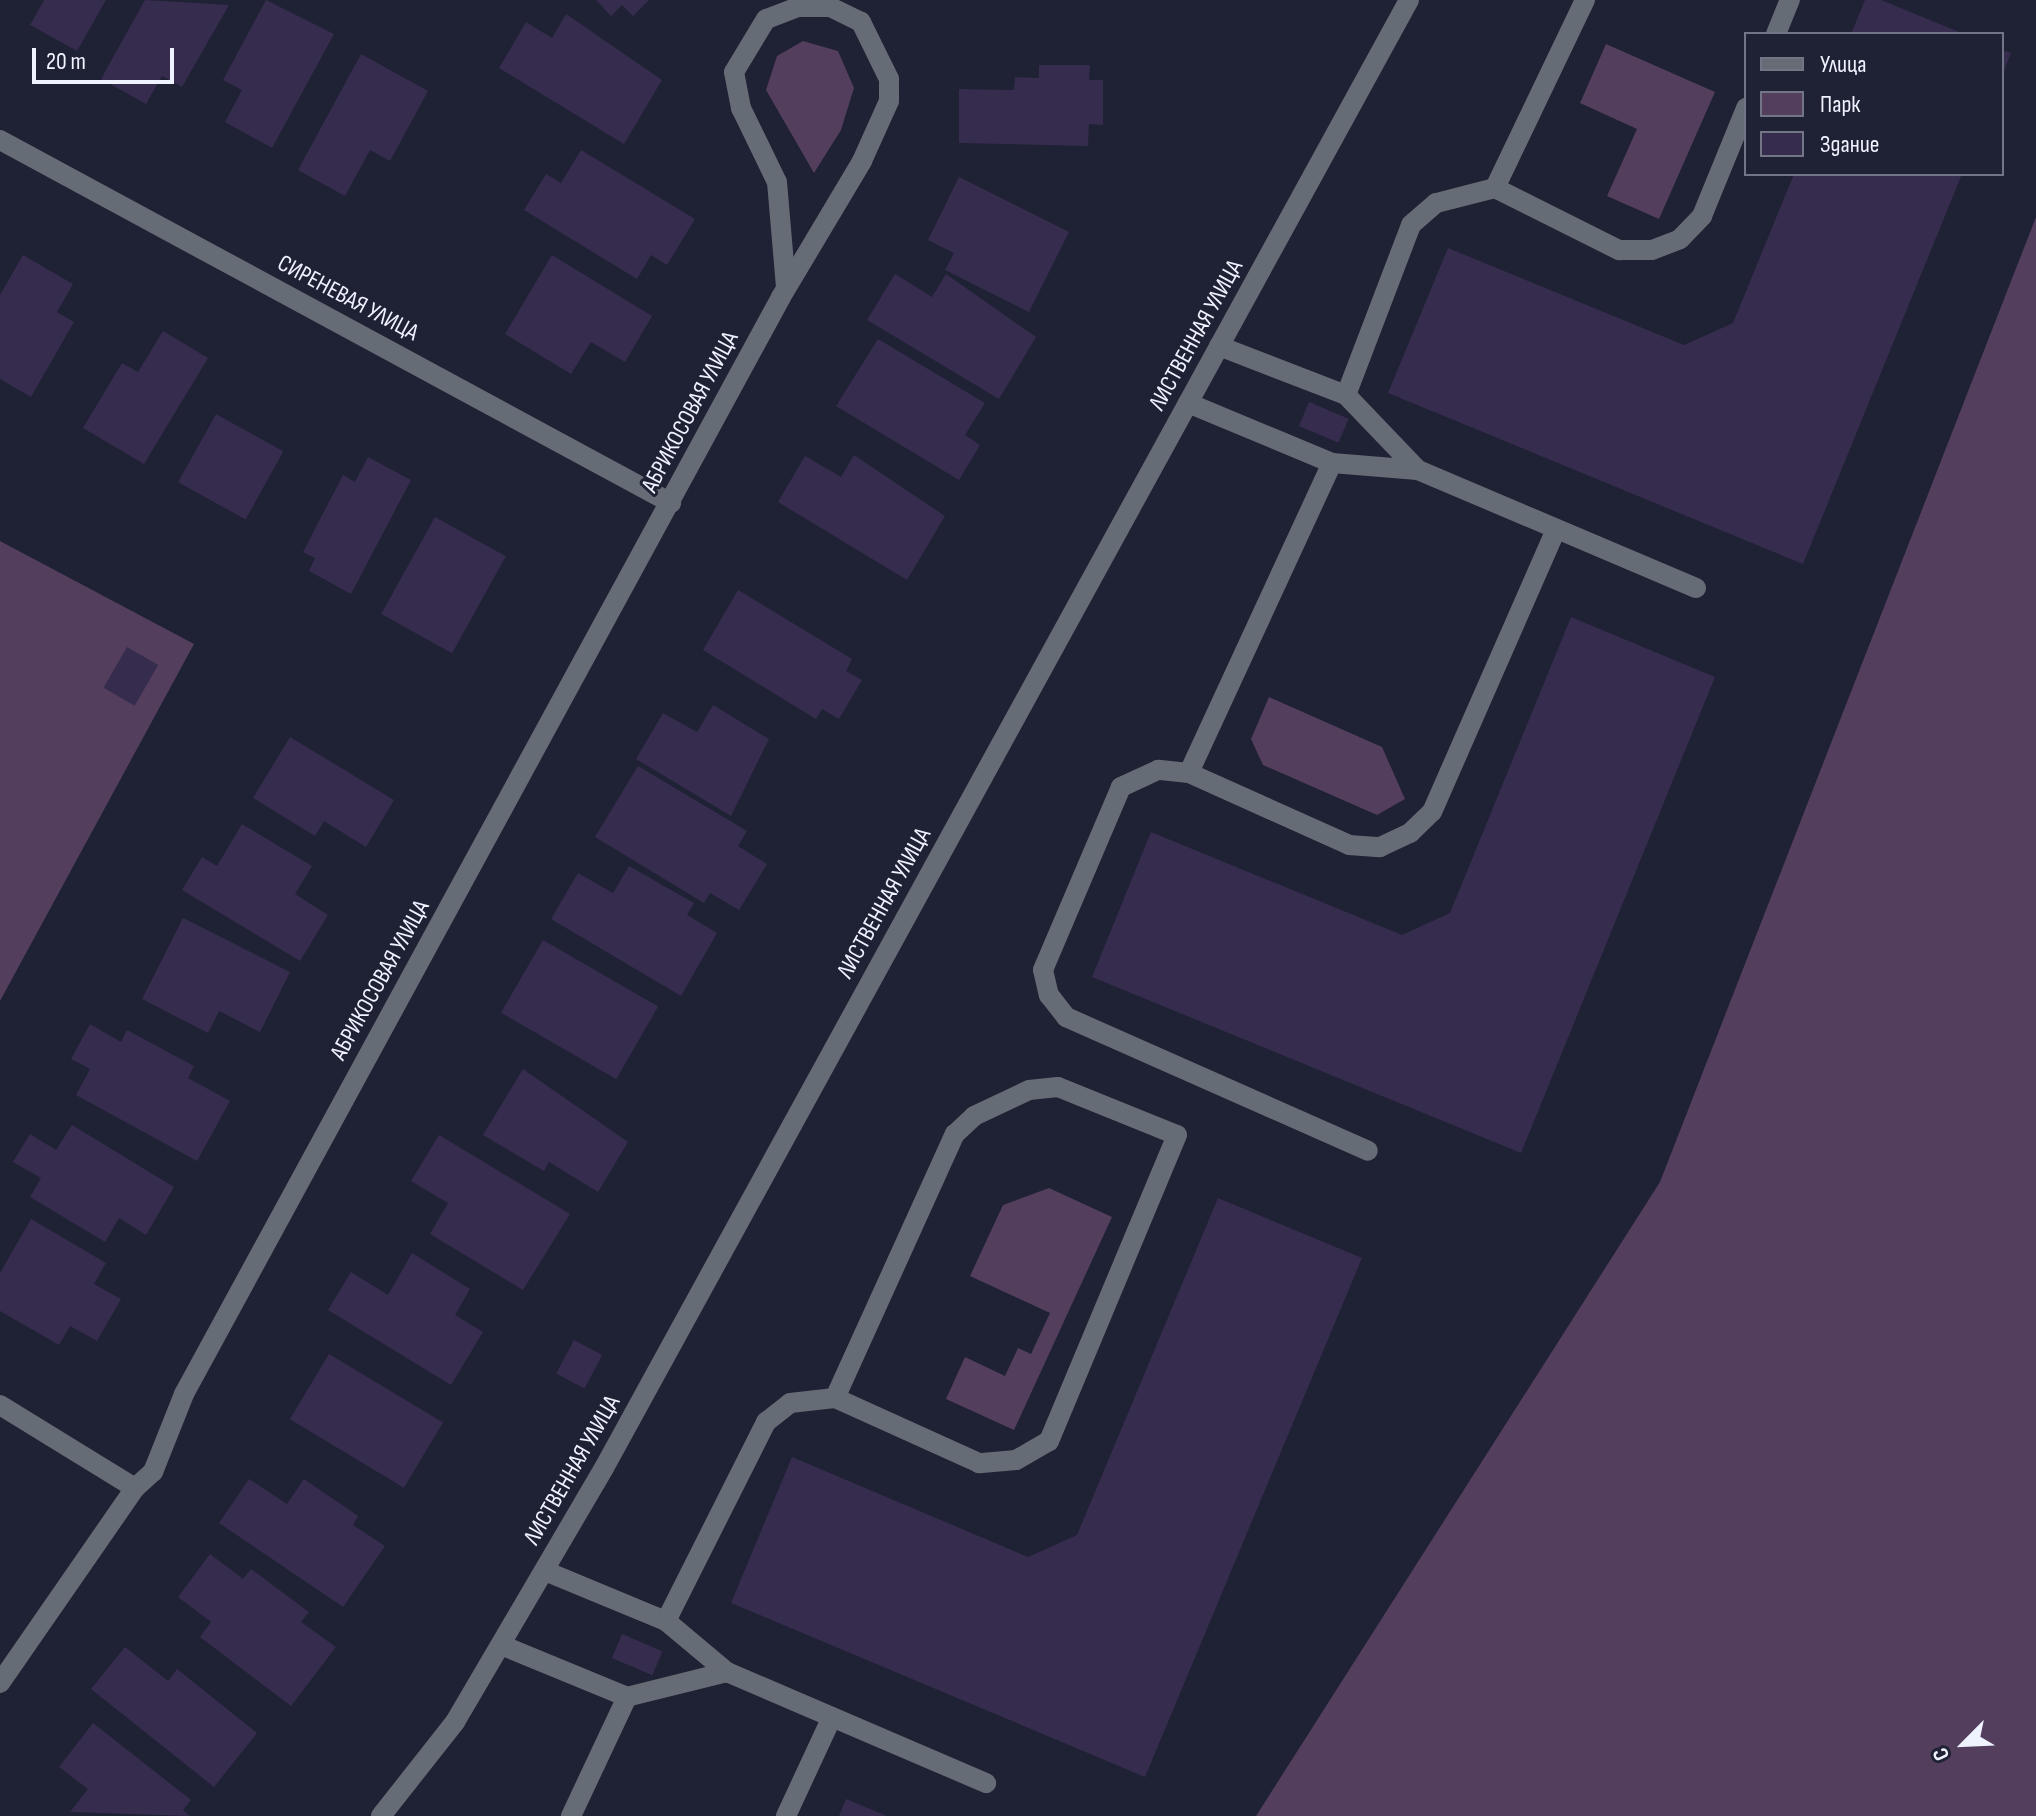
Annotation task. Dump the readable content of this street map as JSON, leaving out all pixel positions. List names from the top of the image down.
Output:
{
  "streets": {
    "street": ["СИРЕНЕВАЯ УЛИЦА", "ЛИСТВЕННАЯ УЛИЦА", "АБРИКОСОВАЯ УЛИЦА"]
  },
  "crossings": [
    ["СИРЕНЕВАЯ УЛИЦА", "АБРИКОСОВАЯ УЛИЦА"]
  ],
  "legend": ["Улица", "Парк", "Здание"],
  "scale_bar": "20 m",
  "north": "bottom left"
}
